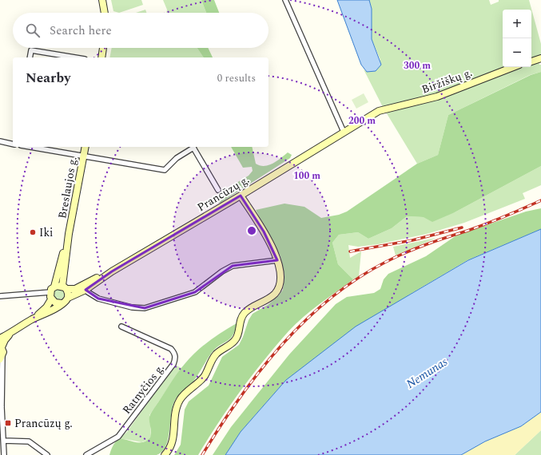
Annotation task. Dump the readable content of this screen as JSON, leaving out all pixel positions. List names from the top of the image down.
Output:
{
  "streets": {
    "street": [
      "Biržiškų g.",
      "Breslaujos g.",
      "Prancūzų g.",
      "Ratnyčios g."
    ]
  },
  "crossings": [
    ["Biržiškų g.", "Prancūzų g."],
    ["Breslaujos g.", "Prancūzų g."]
  ],
  "water": ["Nemunas"],
  "places": {
    "other": ["Iki"],
    "transit": ["Prancūzų g."]
  },
  "page": {
    "map_buttons": ["+", "−"],
    "search": "Search here",
    "heading": ["Nearby", "0 results"]
  },
  "rings": ["300 m", "200 m", "100 m"]
}
